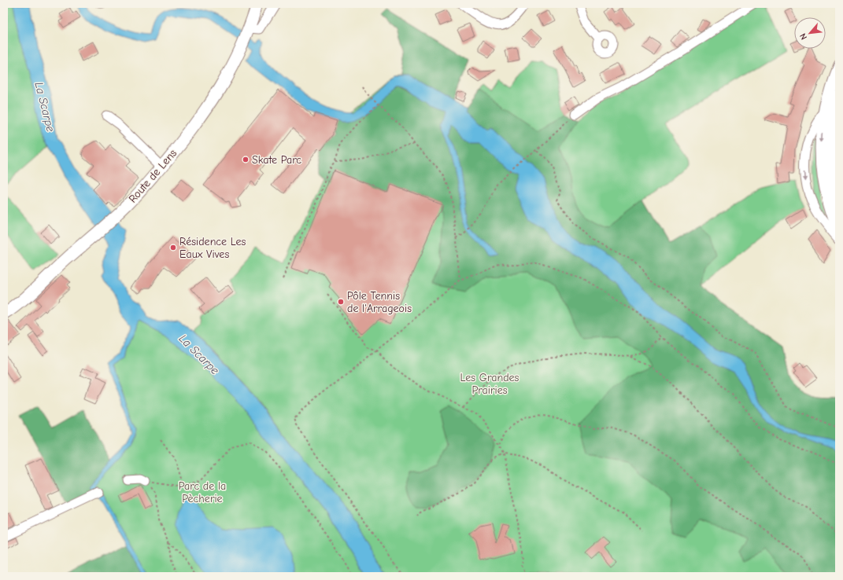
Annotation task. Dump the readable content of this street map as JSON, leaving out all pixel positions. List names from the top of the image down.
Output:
{
  "streets": {
    "main road": ["Route de Lens"]
  },
  "water": ["La Scarpe"],
  "parks": ["Les Grandes Prairies", "Parc de la Pècherie"],
  "places": ["Skate Parc", "Résidence Les Eaux Vives", "Pôle Tennis de l'Arrageois"],
  "north": "bottom left"
}
